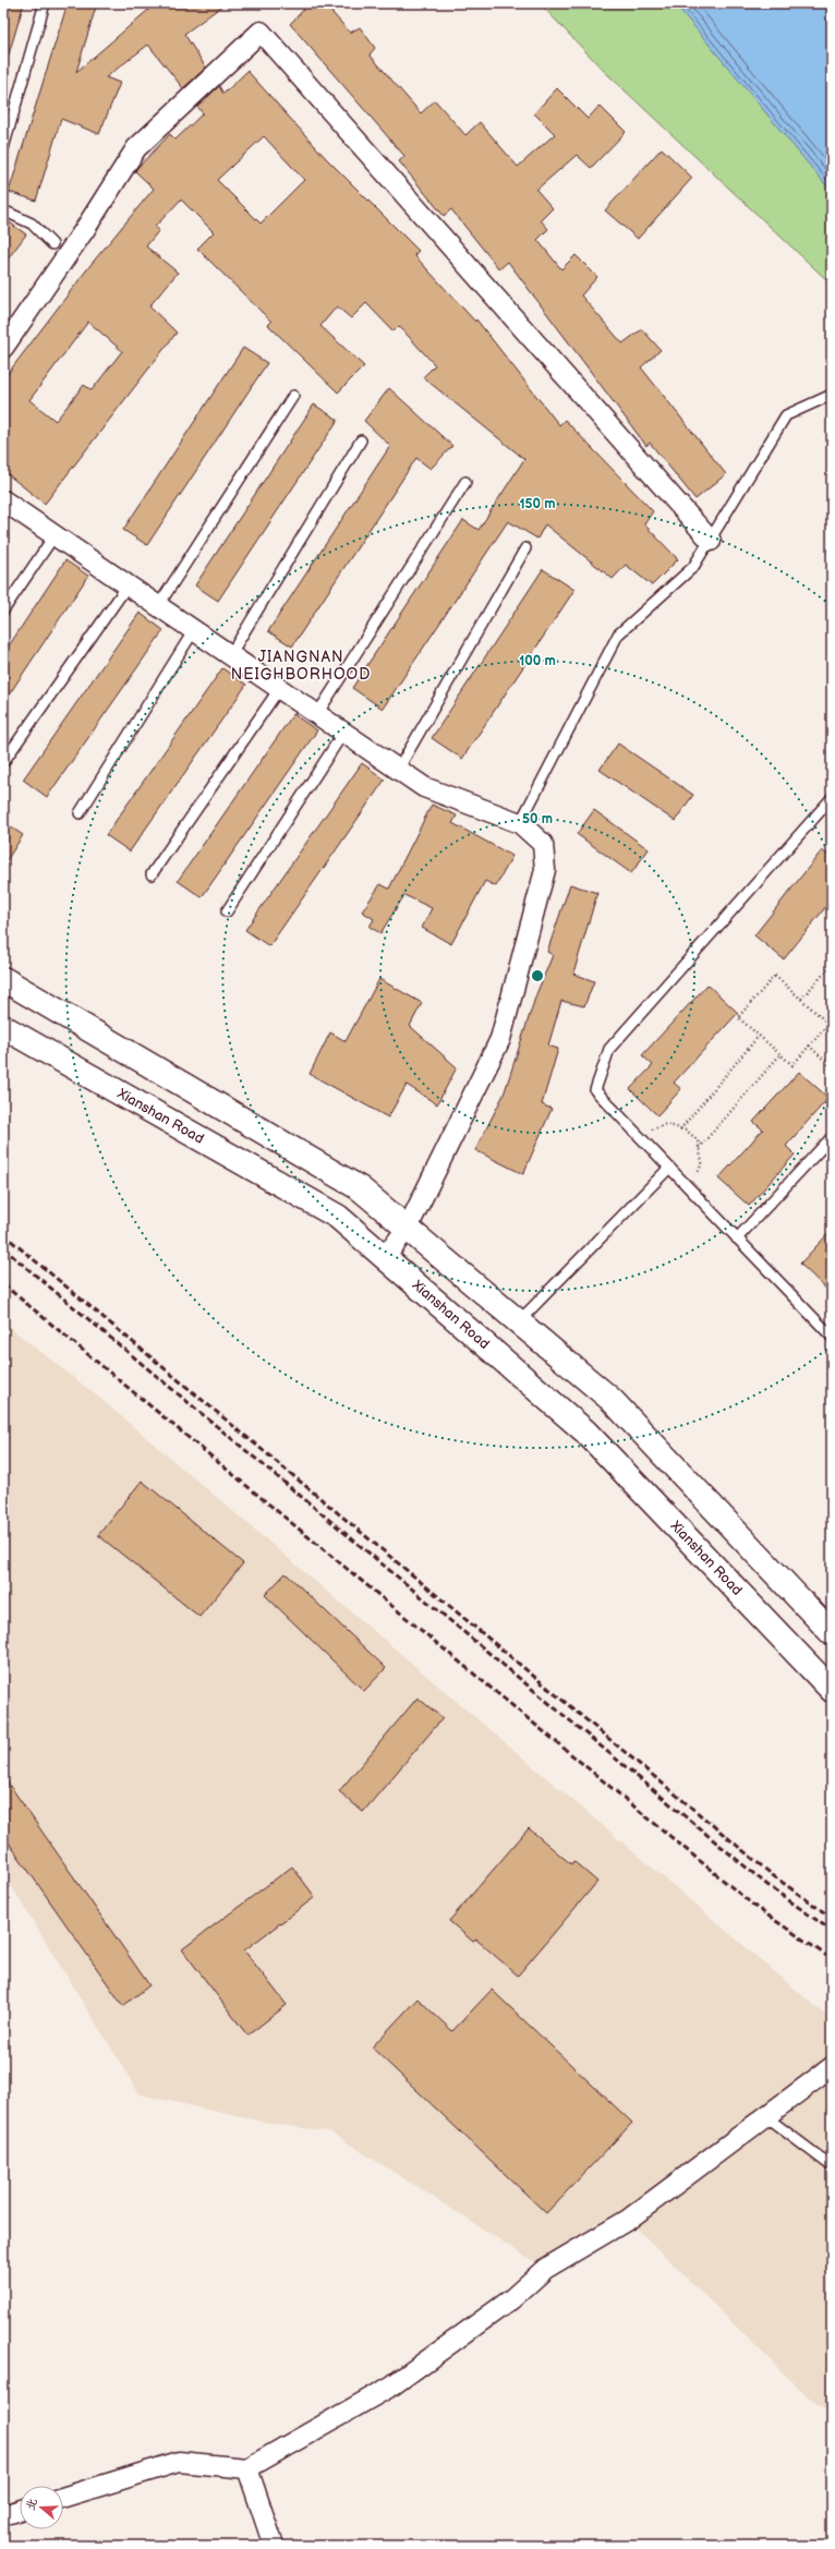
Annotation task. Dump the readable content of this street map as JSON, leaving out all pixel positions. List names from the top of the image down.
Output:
{
  "streets": {
    "highway": ["Xianshan Road"]
  },
  "districts": ["JIANGNAN NEIGHBORHOOD"],
  "north": "left",
  "rings": ["150 m", "100 m", "50 m"]
}
